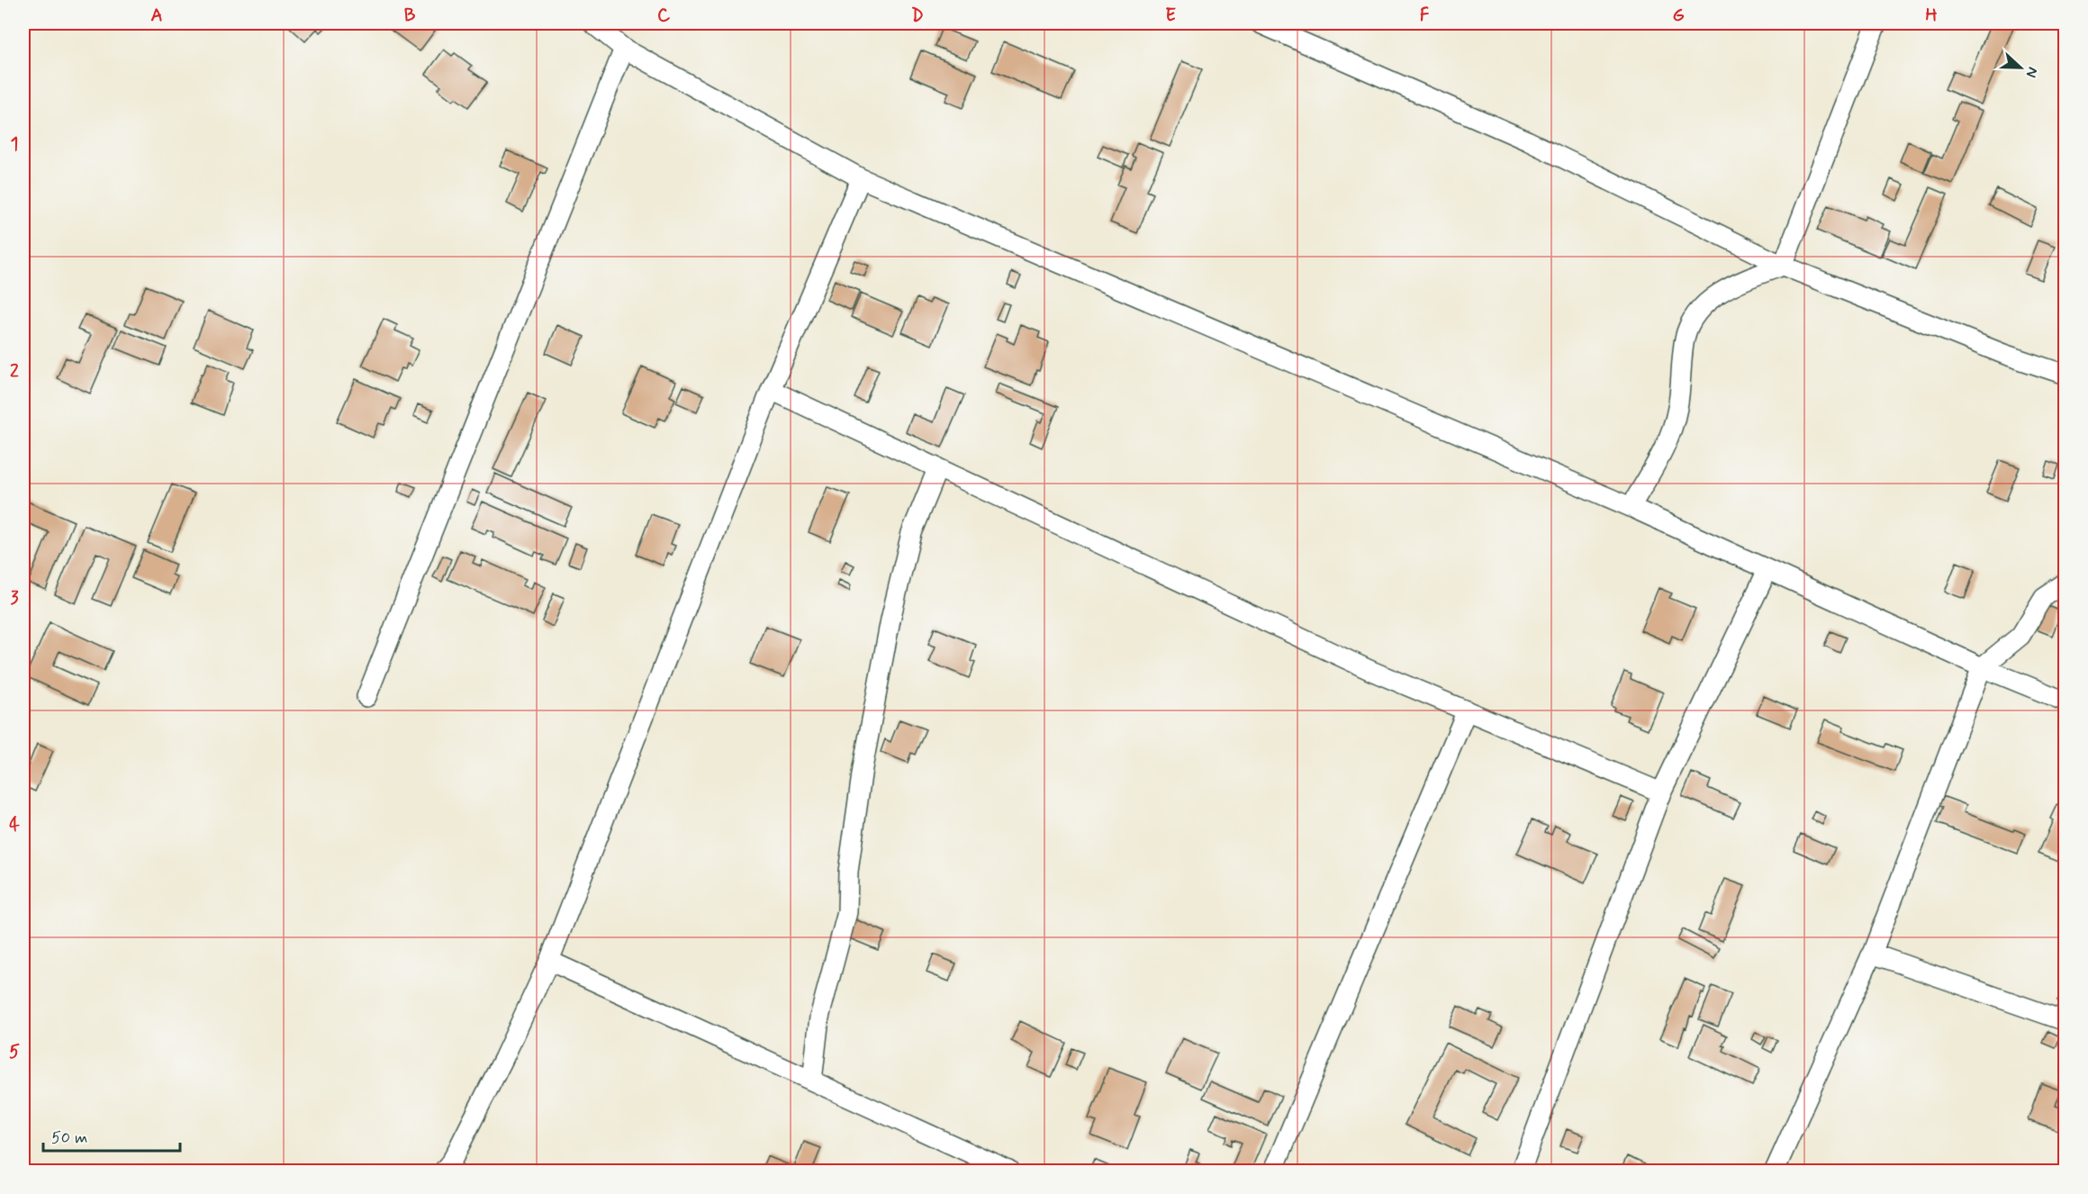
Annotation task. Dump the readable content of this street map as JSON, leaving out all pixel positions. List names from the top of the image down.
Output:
{
  "scale_bar": "50 m",
  "north": "right",
  "grid": {
    "columns": [
      "A",
      "B",
      "C",
      "D",
      "E",
      "F",
      "G",
      "H"
    ],
    "rows": [
      "1",
      "2",
      "3",
      "4",
      "5"
    ]
  }
}
